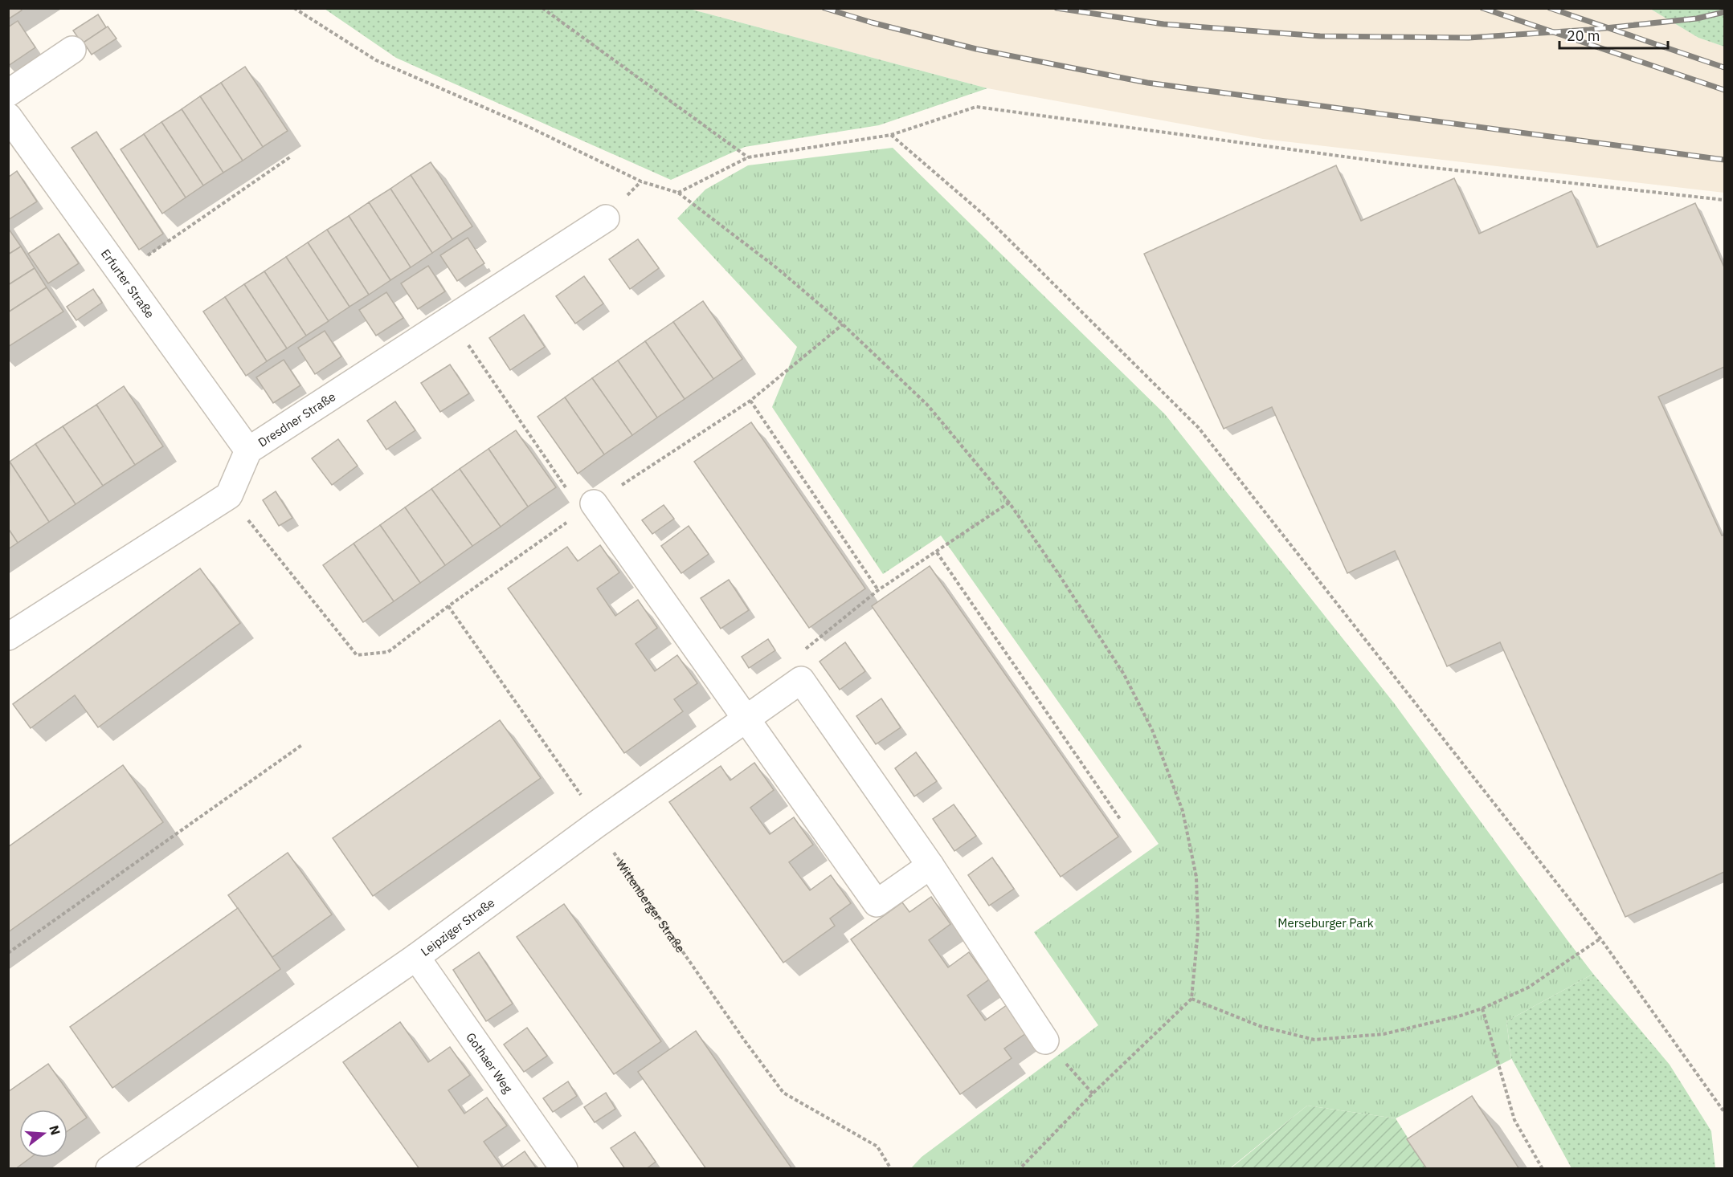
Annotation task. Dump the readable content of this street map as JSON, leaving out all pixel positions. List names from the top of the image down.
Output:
{
  "streets": {
    "street": [
      "Erfurter Straße",
      "Dresdner Straße",
      "Leipziger Straße",
      "Gothaer Weg"
    ],
    "path": ["Wittenberger Straße"]
  },
  "crossings": [
    ["Erfurter Straße", "Dresdner Straße"],
    ["Wittenberger Straße", "Leipziger Straße"],
    ["Leipziger Straße", "Gothaer Weg"]
  ],
  "parks": ["Merseburger Park"],
  "scale_bar": "20 m",
  "north": "right"
}
